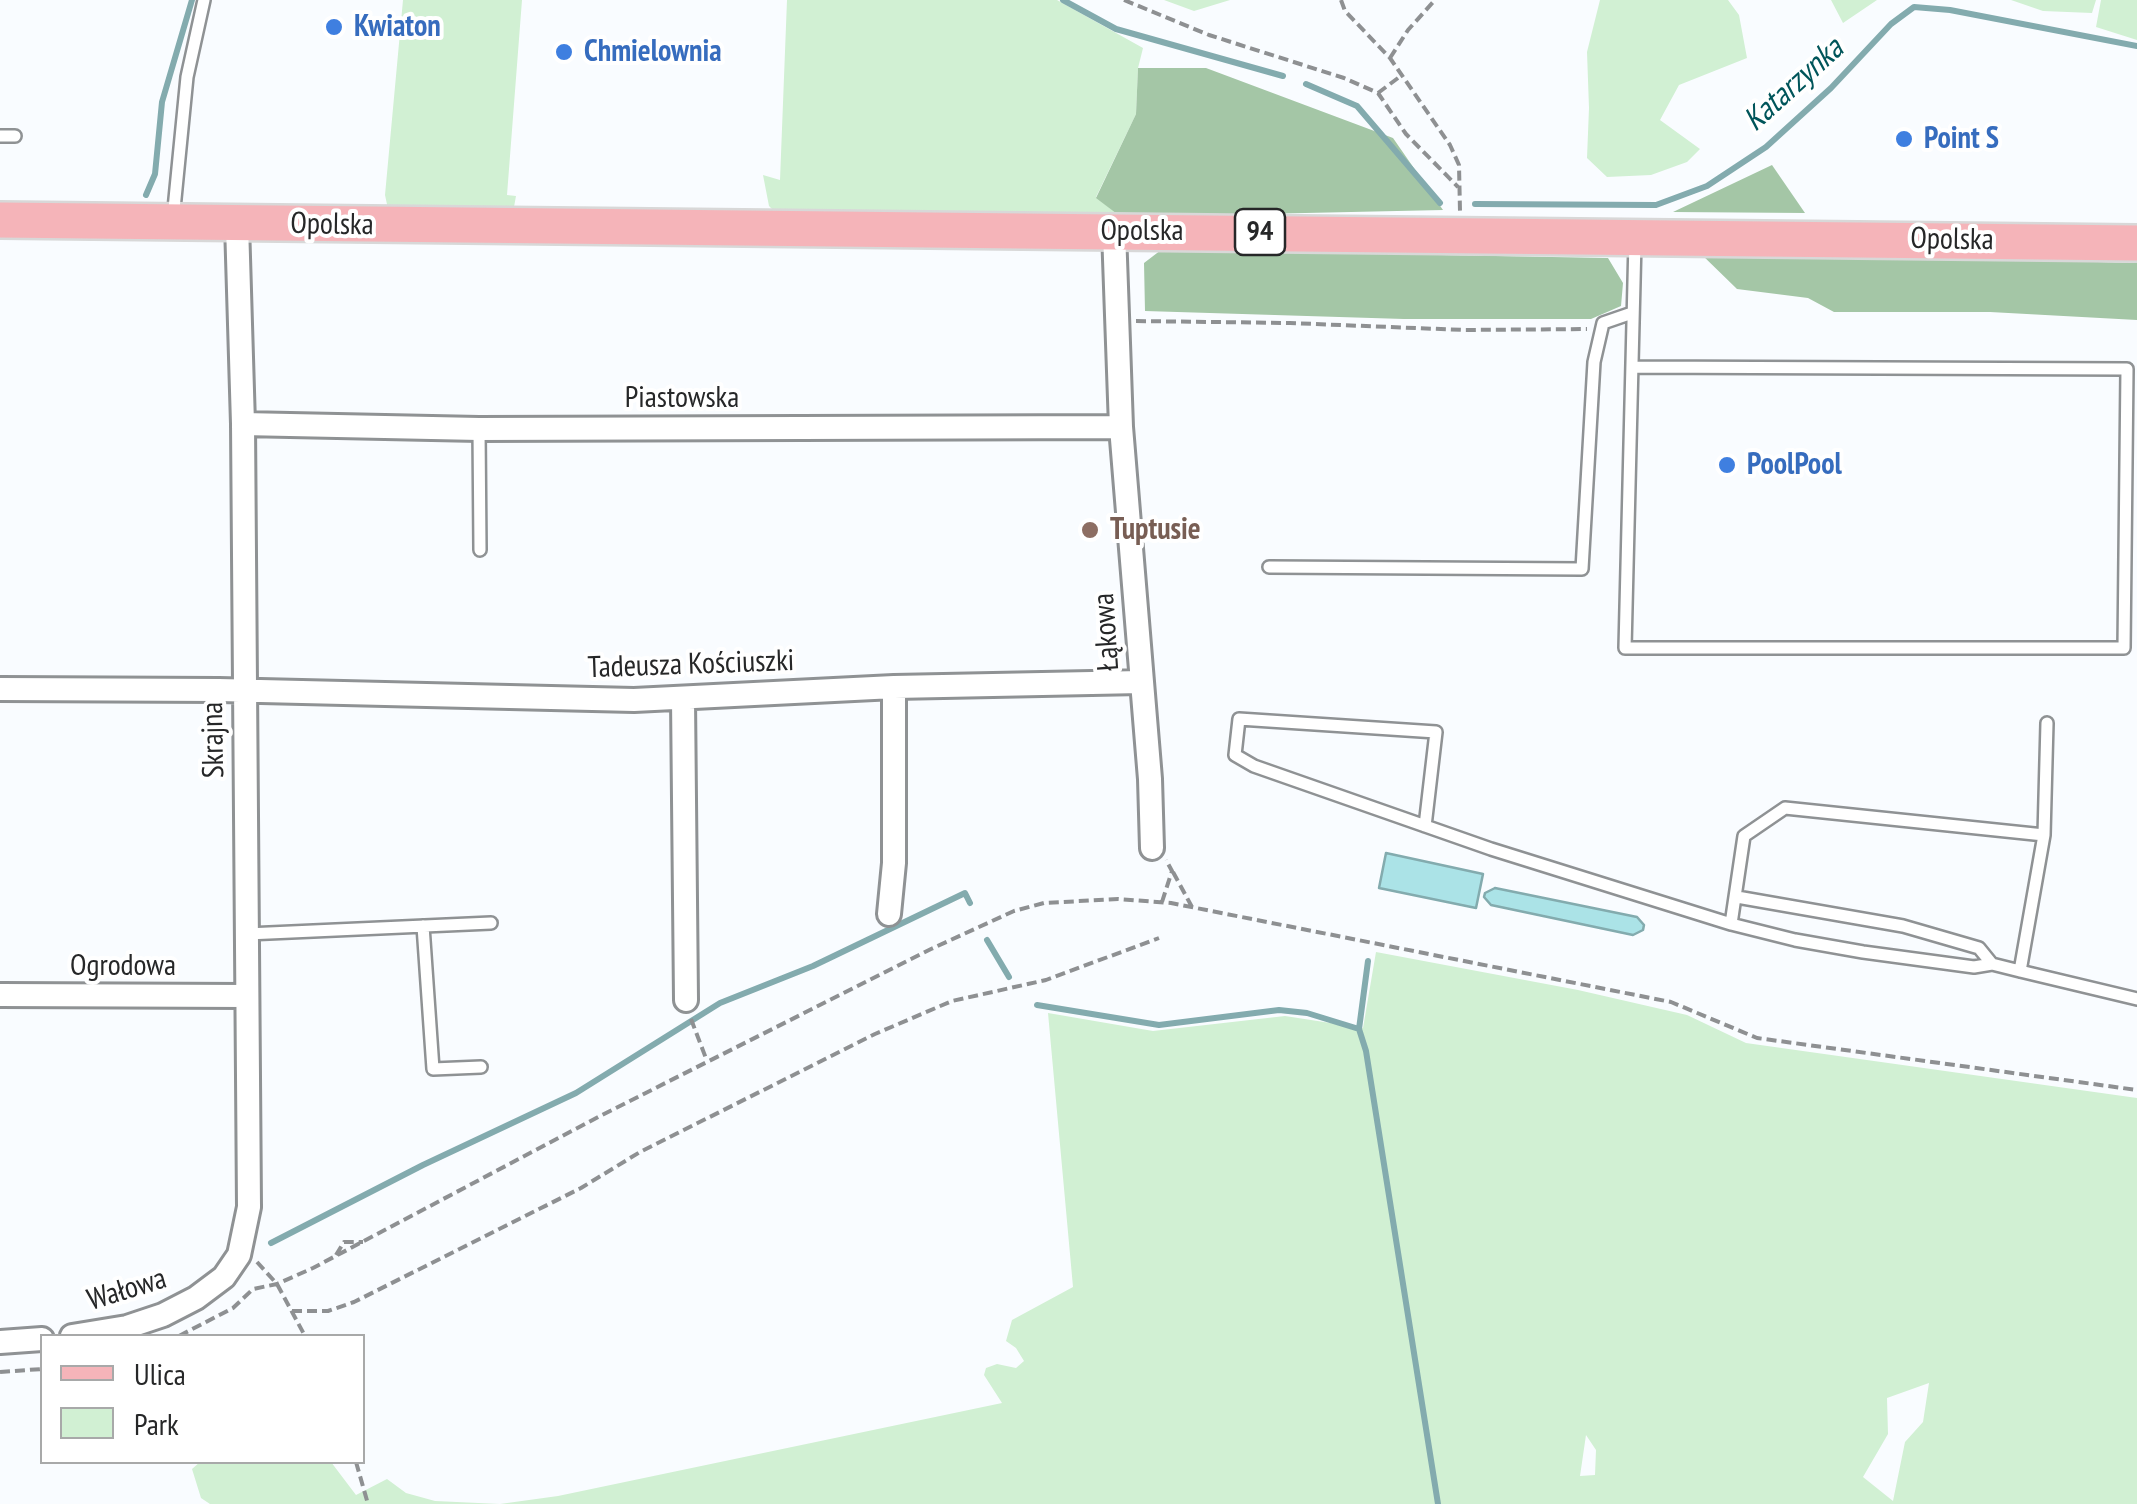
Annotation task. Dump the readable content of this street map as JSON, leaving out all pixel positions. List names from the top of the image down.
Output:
{
  "streets": {
    "main road": ["Opolska", "94"],
    "street": [
      "Piastowska",
      "Łąkowa",
      "Tadeusza Kościuszki",
      "Skrajna",
      "Ogrodowa",
      "Wałowa"
    ]
  },
  "crossings": [
    ["Opolska", "94"],
    ["Opolska", "Łąkowa"],
    ["Opolska", "Skrajna"],
    ["Piastowska", "Łąkowa"],
    ["Piastowska", "Skrajna"],
    ["Łąkowa", "Tadeusza Kościuszki"],
    ["Tadeusza Kościuszki", "Skrajna"],
    ["Skrajna", "Ogrodowa"],
    ["Skrajna", "Wałowa"]
  ],
  "water": ["Katarzynka"],
  "places": [
    "Kwiaton",
    "Chmielownia",
    "Point S",
    "PoolPool",
    "Tuptusie"
  ],
  "legend": ["Ulica", "Park"]
}
